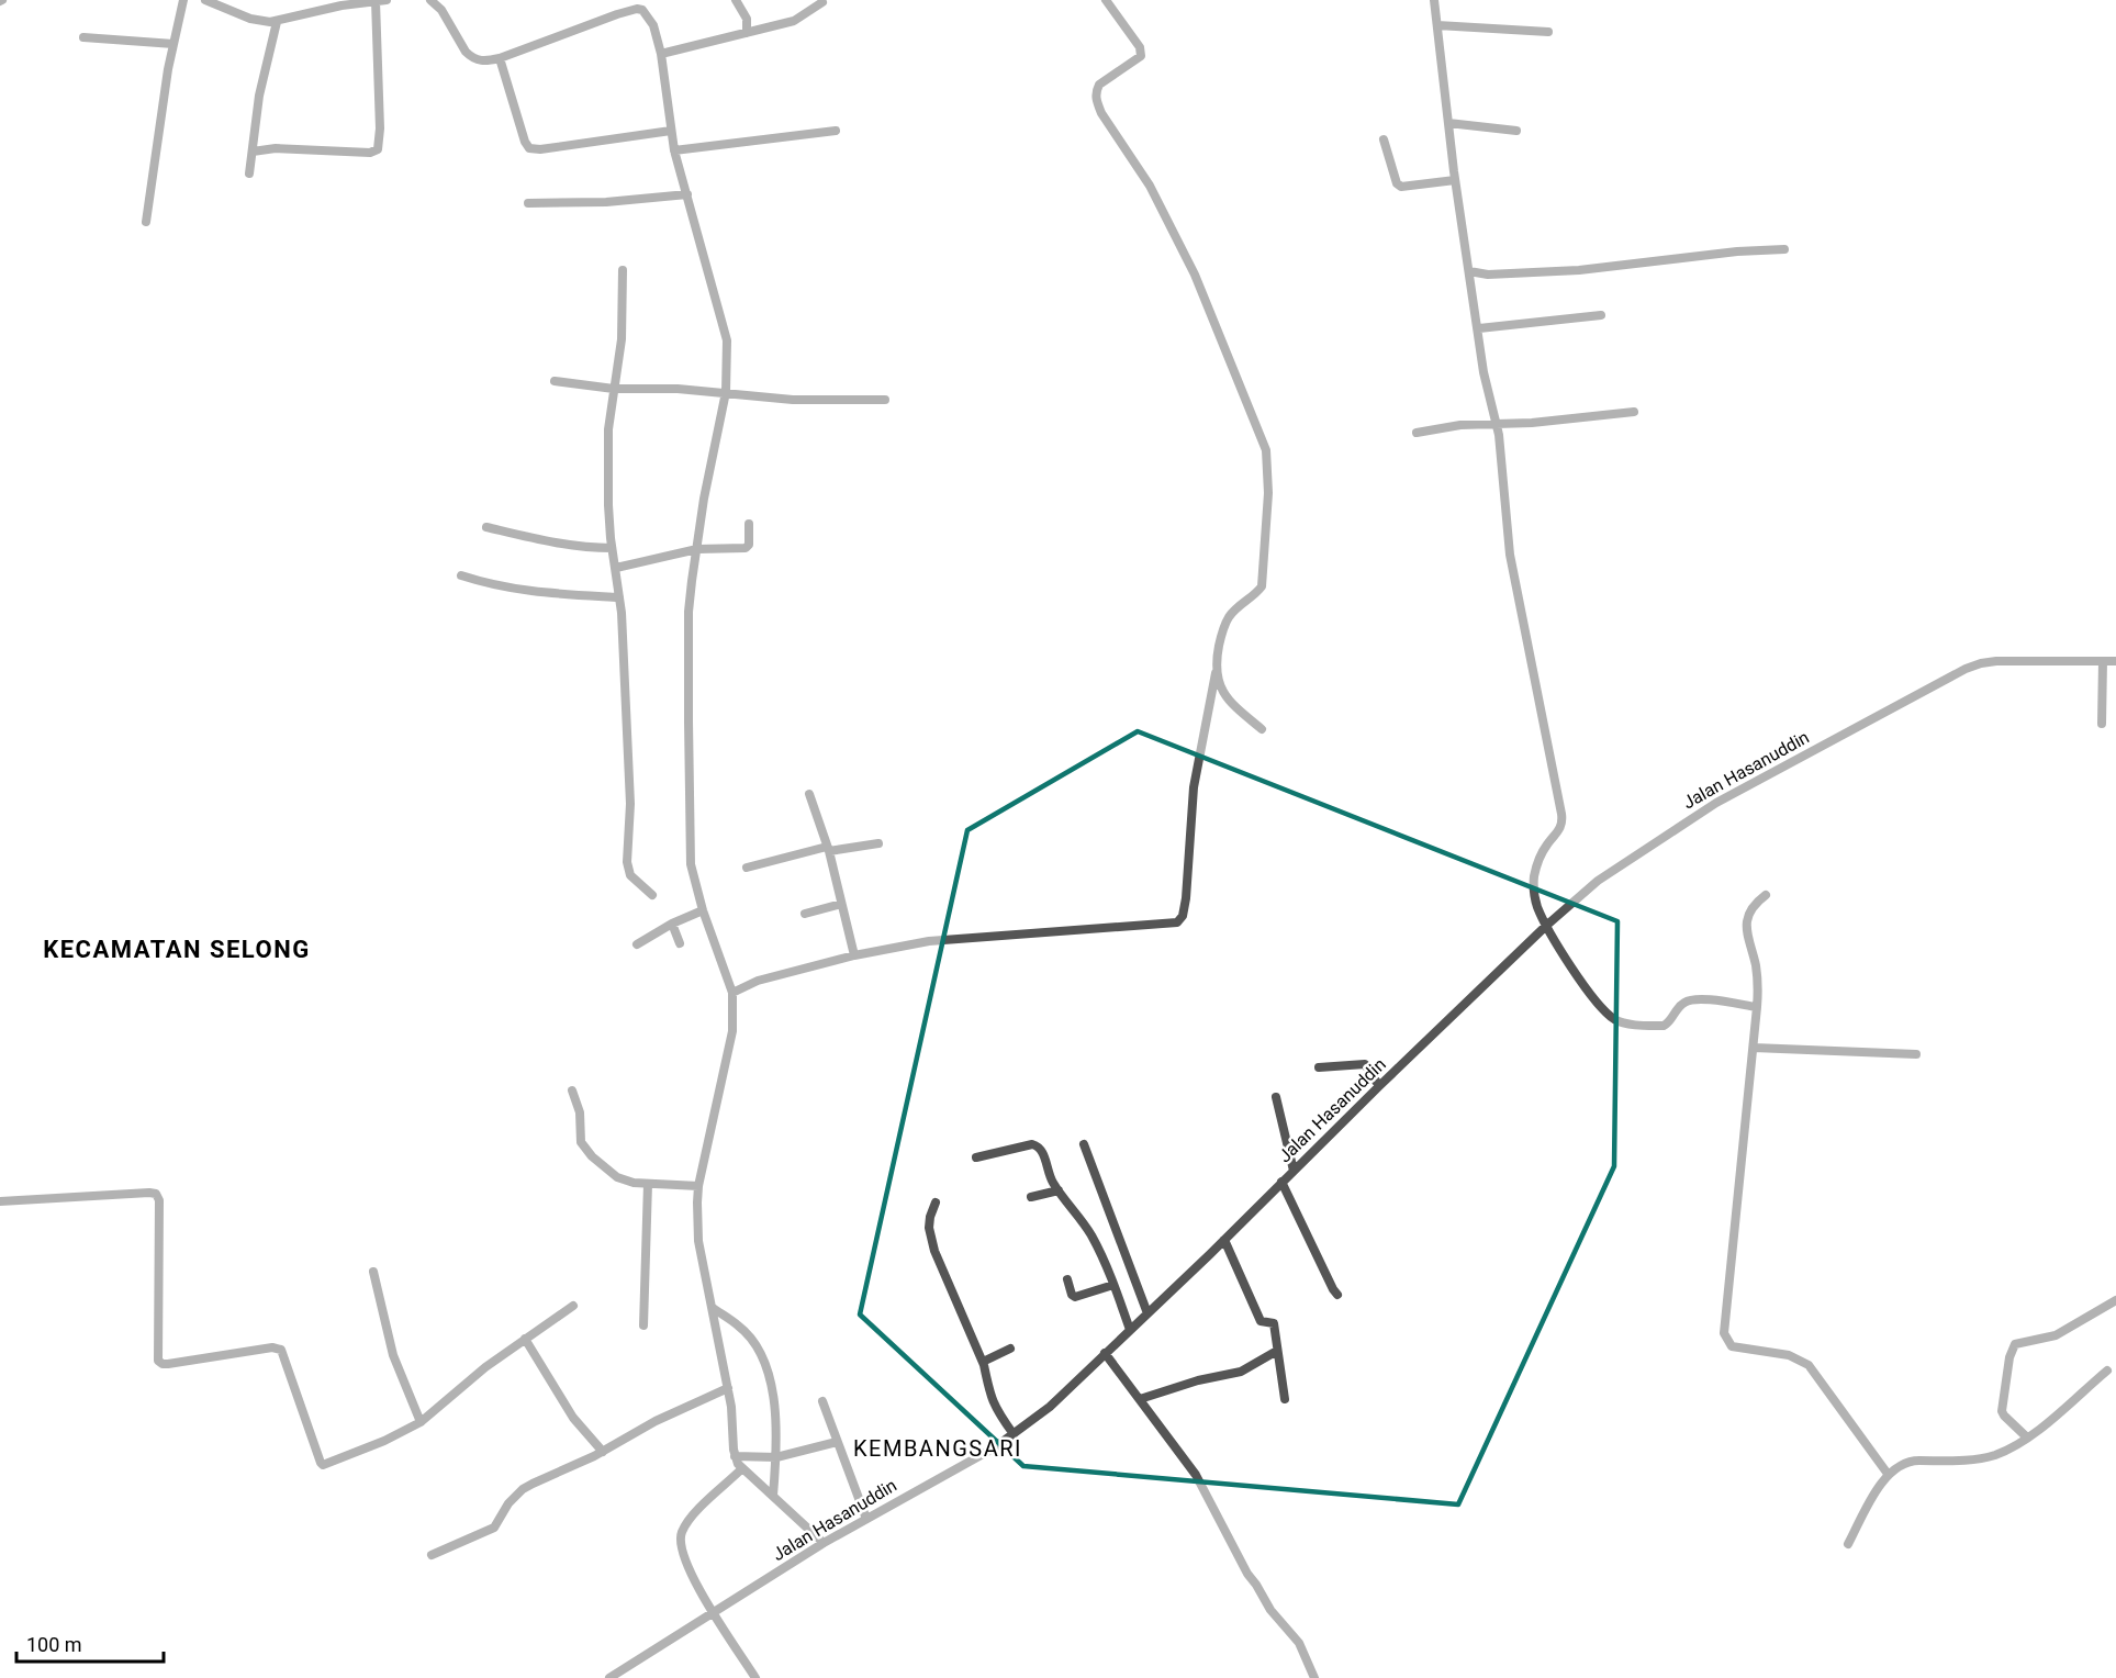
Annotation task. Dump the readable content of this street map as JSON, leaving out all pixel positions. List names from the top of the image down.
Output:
{
  "streets": {
    "street": ["Jalan Hasanuddin"]
  },
  "districts": ["KECAMATAN SELONG", "KEMBANGSARI"],
  "scale_bar": "100 m"
}
